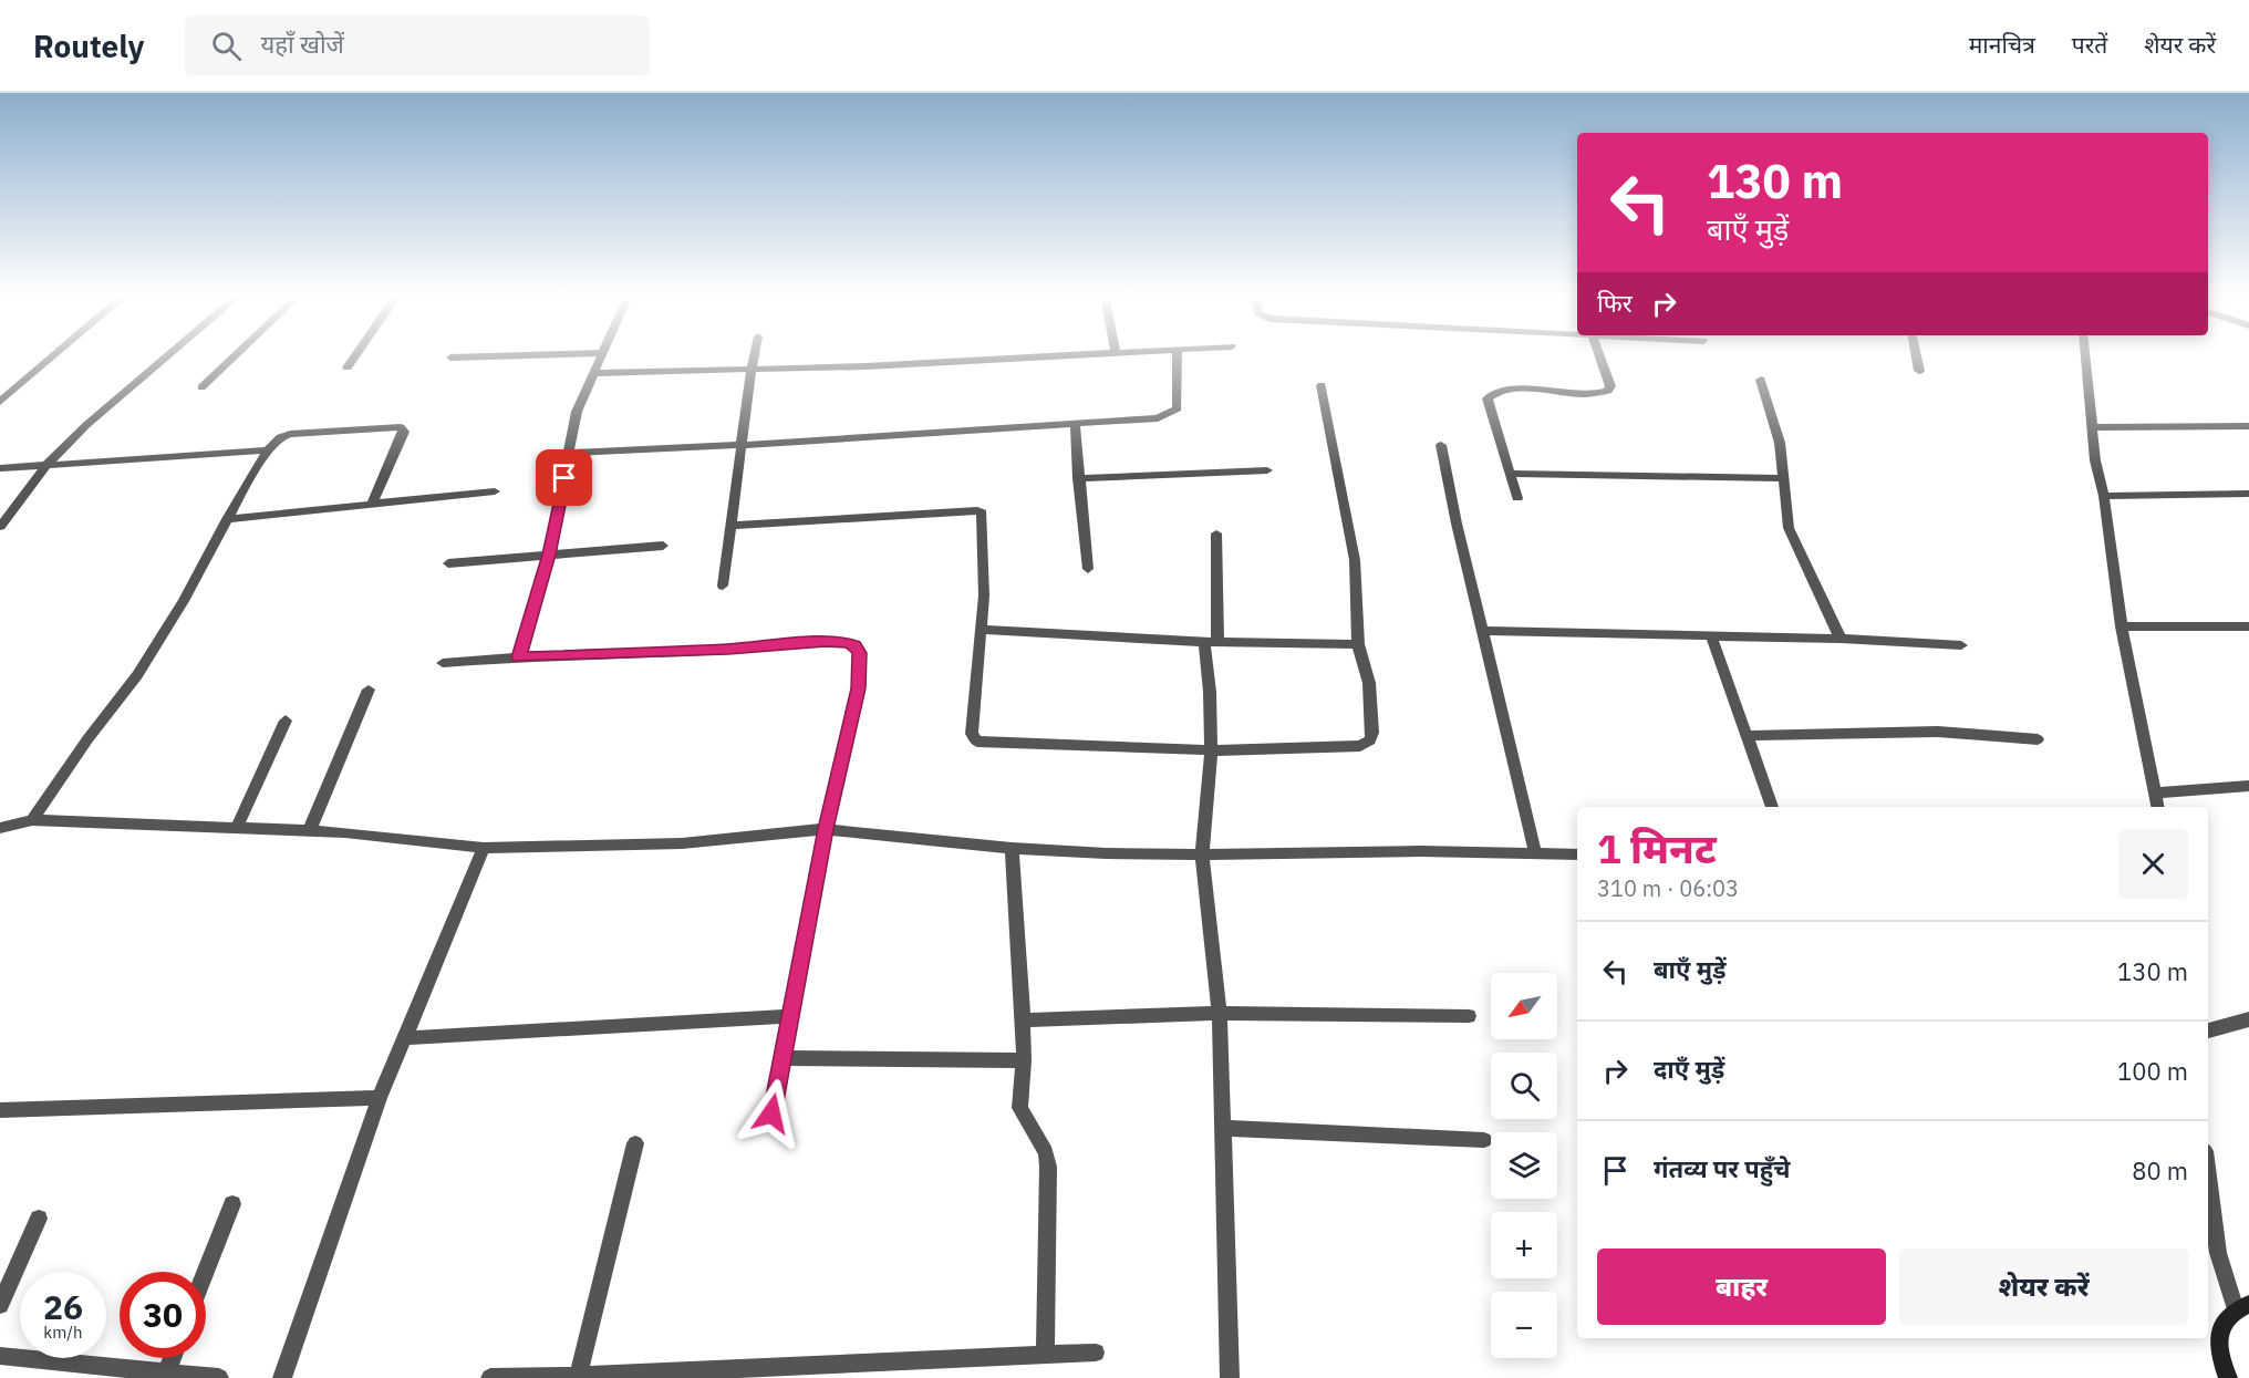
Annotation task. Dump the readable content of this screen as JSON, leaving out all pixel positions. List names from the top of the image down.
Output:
{
  "north": "bottom left",
  "page": {
    "header": "Routely",
    "search": "यहाँ खोजें",
    "nav": ["मानचित्र", "परतें", "शेयर करें"],
    "turn": ["130 m", "बाएँ मुड़ें"],
    "then": "फिर",
    "heading": ["1 मिनट", "310 m · 06:03"],
    "list": [
      {
        "name": "बाएँ मुड़ें",
        "value": "130 m"
      },
      {
        "name": "दाएँ मुड़ें",
        "value": "100 m"
      },
      {
        "name": "गंतव्य पर पहुँचे",
        "value": "80 m"
      }
    ],
    "map_buttons": ["+", "−"],
    "buttons": ["बाहर", "शेयर करें"],
    "speed": "26 km/h",
    "limit": "30"
  }
}
